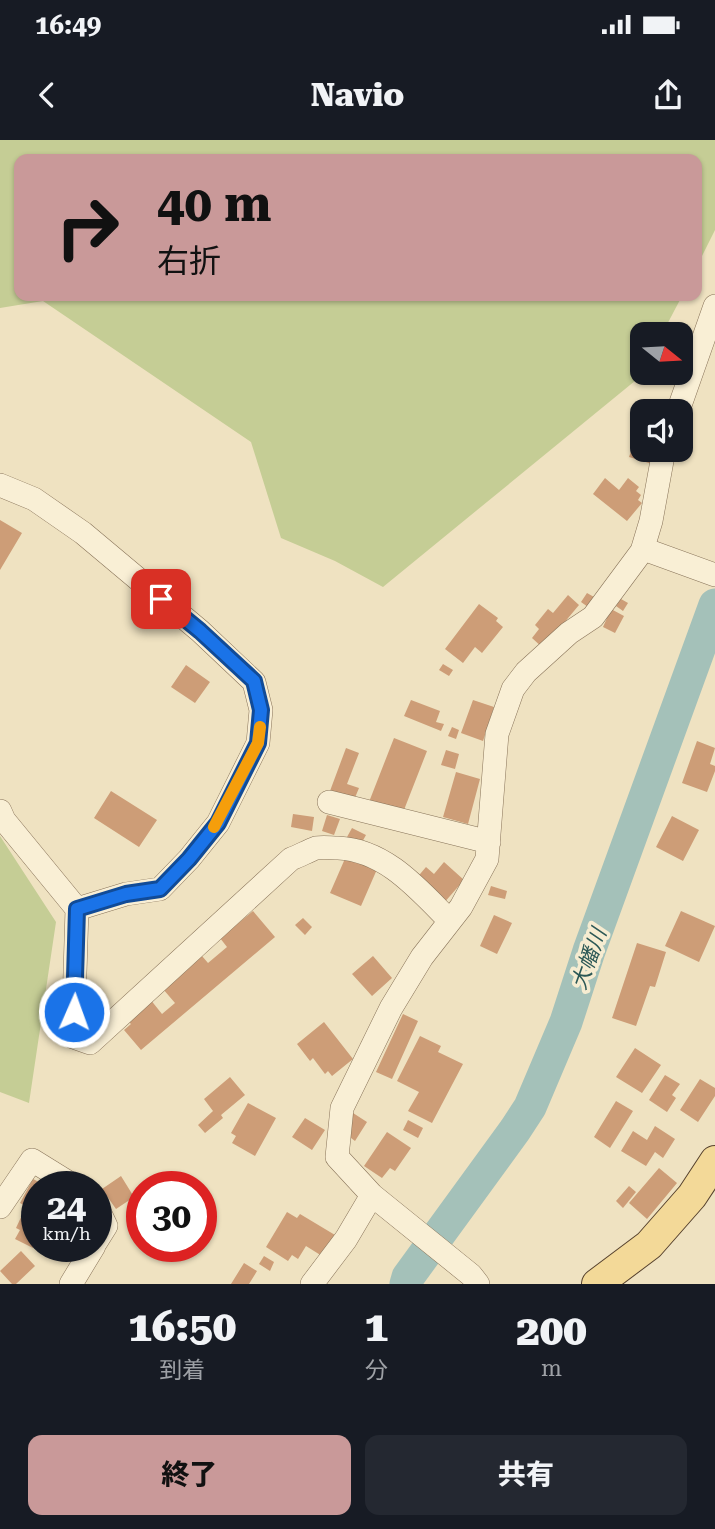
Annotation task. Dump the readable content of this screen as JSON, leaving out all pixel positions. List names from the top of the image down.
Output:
{
  "water": ["大幡川"],
  "north": "right",
  "page": {
    "status": "16:49",
    "header": "Navio",
    "turn": ["40 m", "右折"],
    "speed": "24 km/h",
    "limit": "30",
    "eta": [
      "16:50",
      "到着",
      "1",
      "分",
      "200",
      "m"
    ],
    "buttons": ["終了", "共有"]
  }
}
